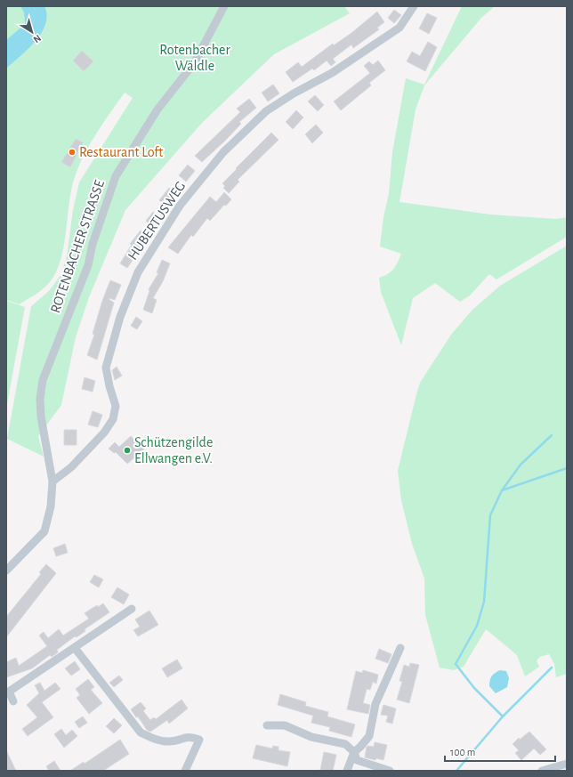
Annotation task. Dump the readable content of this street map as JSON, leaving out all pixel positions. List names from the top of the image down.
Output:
{
  "streets": {
    "street": ["HUBERTUSWEG", "ROTENBACHER STRASSE"]
  },
  "crossings": [
    ["HUBERTUSWEG", "ROTENBACHER STRASSE"]
  ],
  "parks": ["Rotenbacher Wäldle"],
  "places": ["Restaurant Loft", "Schützengilde Ellwangen e.V."],
  "scale_bar": "100 m",
  "north": "bottom right"
}
